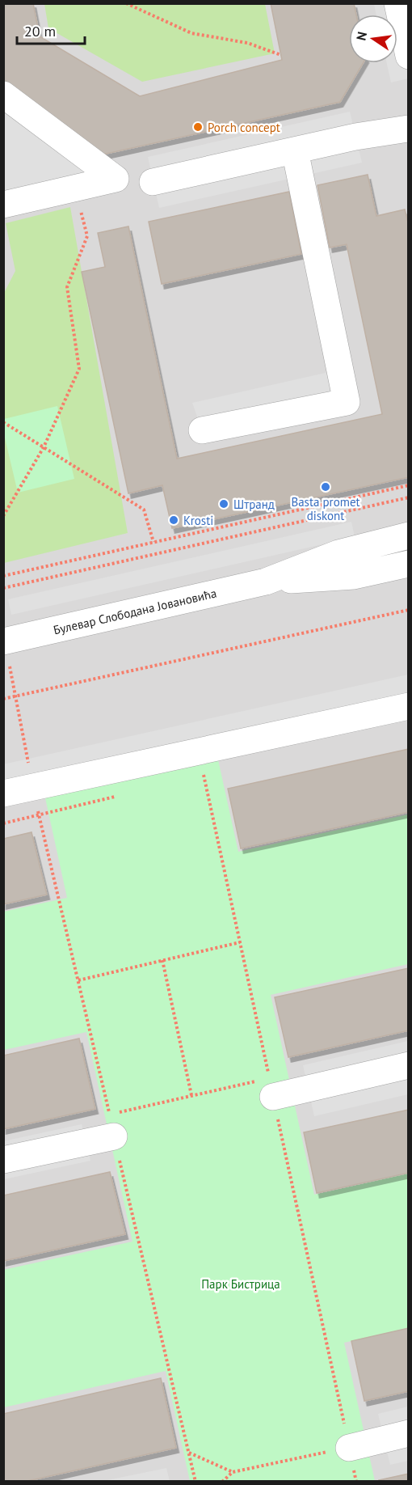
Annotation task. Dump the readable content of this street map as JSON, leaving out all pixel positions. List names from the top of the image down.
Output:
{
  "streets": {
    "street": ["Булевар Слободана Јовановића"]
  },
  "parks": ["Парк Бистрица"],
  "places": [
    "Porch concept",
    "Basta promet diskont",
    "Штранд",
    "Krosti"
  ],
  "scale_bar": "20 m",
  "north": "left"
}
